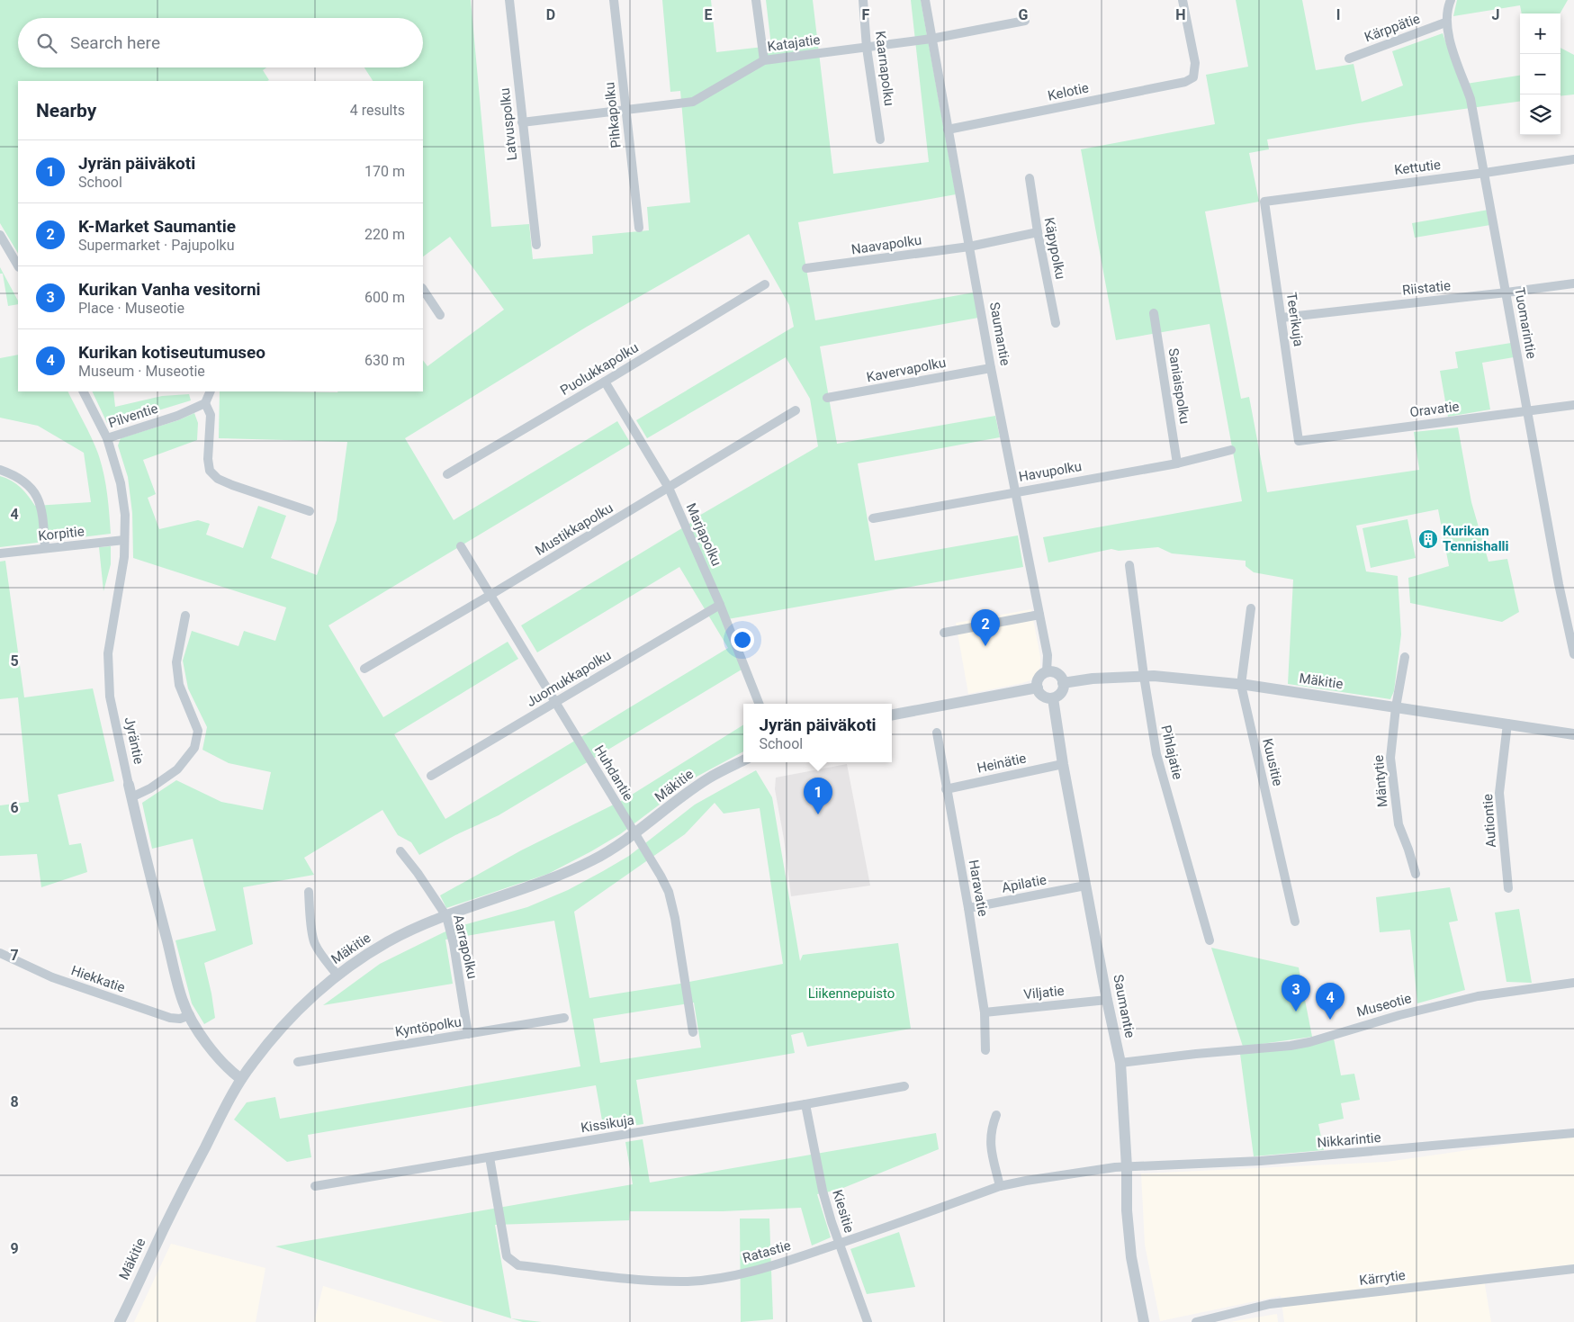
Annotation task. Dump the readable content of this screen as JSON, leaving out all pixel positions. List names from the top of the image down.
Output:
{
  "streets": {
    "street": [
      "Kärppätie",
      "Katajatie",
      "Kaarnapolku",
      "Kelotie",
      "Pihkapolku",
      "Latvuspolku",
      "Kettutie",
      "Naavapolku",
      "Käpypolku",
      "Riistatie",
      "Teerikuja",
      "Tuomarintie",
      "Saumantie",
      "Puolukkapolku",
      "Kavervapolku",
      "Saniaispolku",
      "Oravatie",
      "Pilventie",
      "Havupolku",
      "Mustikkapolku",
      "Korpitie",
      "Marjapolku",
      "Juomukkapolku",
      "Mäkitie",
      "Jyräntie",
      "Pihlajatie",
      "Kuusitie",
      "Heinätie",
      "Huhdantie",
      "Mäntytie",
      "Autiontie",
      "Apilatie",
      "Haravatie",
      "Aarrapolku",
      "Hiekkatie",
      "Viljatie",
      "Museotie",
      "Kyntöpolku",
      "Kissikuja",
      "Nikkarintie",
      "Kiesitie",
      "Ratastie",
      "Kärrytie"
    ]
  },
  "crossings": [
    ["Kärppätie", "Tuomarintie"],
    ["Katajatie", "Kaarnapolku"],
    ["Katajatie", "Pihkapolku"],
    ["Katajatie", "Latvuspolku"],
    ["Katajatie", "Saumantie"],
    ["Kelotie", "Saumantie"],
    ["Kettutie", "Teerikuja"],
    ["Kettutie", "Tuomarintie"],
    ["Naavapolku", "Käpypolku"],
    ["Naavapolku", "Saumantie"],
    ["Riistatie", "Teerikuja"],
    ["Riistatie", "Tuomarintie"],
    ["Teerikuja", "Oravatie"],
    ["Tuomarintie", "Oravatie"],
    ["Saumantie", "Kavervapolku"],
    ["Saumantie", "Havupolku"],
    ["Saumantie", "Mäkitie"],
    ["Saumantie", "Heinätie"],
    ["Saumantie", "Apilatie"],
    ["Saumantie", "Viljatie"],
    ["Saumantie", "Museotie"],
    ["Saumantie", "Nikkarintie"],
    ["Saumantie", "Ratastie"],
    ["Puolukkapolku", "Marjapolku"],
    ["Saniaispolku", "Havupolku"],
    ["Pilventie", "Jyräntie"],
    ["Mustikkapolku", "Marjapolku"],
    ["Mustikkapolku", "Huhdantie"],
    ["Korpitie", "Jyräntie"],
    ["Marjapolku", "Juomukkapolku"],
    ["Juomukkapolku", "Huhdantie"],
    ["Mäkitie", "Jyräntie"],
    ["Mäkitie", "Pihlajatie"],
    ["Mäkitie", "Kuusitie"],
    ["Mäkitie", "Huhdantie"],
    ["Mäkitie", "Mäntytie"],
    ["Mäkitie", "Autiontie"],
    ["Mäkitie", "Aarrapolku"],
    ["Jyräntie", "Hiekkatie"],
    ["Heinätie", "Haravatie"],
    ["Apilatie", "Haravatie"],
    ["Haravatie", "Viljatie"],
    ["Aarrapolku", "Kyntöpolku"],
    ["Kissikuja", "Kiesitie"],
    ["Kissikuja", "Ratastie"],
    ["Nikkarintie", "Ratastie"],
    ["Kiesitie", "Ratastie"]
  ],
  "parks": ["Liikennepuisto"],
  "places": {
    "building": ["Kurikan Tennishalli"]
  },
  "page": {
    "map_buttons": ["+", "−"],
    "search": "Search here",
    "heading": ["Nearby", "4 results"],
    "list": [
      {
        "mark": "1",
        "name": "Jyrän päiväkoti",
        "note": "School",
        "value": "170 m"
      },
      {
        "mark": "2",
        "name": "K-Market Saumantie",
        "note": "Supermarket · Pajupolku",
        "value": "220 m"
      },
      {
        "mark": "3",
        "name": "Kurikan Vanha vesitorni",
        "note": "Place · Museotie",
        "value": "600 m"
      },
      {
        "mark": "4",
        "name": "Kurikan kotiseutumuseo",
        "note": "Museum · Museotie",
        "value": "630 m"
      }
    ],
    "pins": [
      "2",
      "1",
      "3",
      "4"
    ],
    "popup": ["Jyrän päiväkoti", "School"]
  },
  "grid": {
    "columns": [
      "D",
      "E",
      "F",
      "G",
      "H",
      "I",
      "J"
    ],
    "rows": [
      "4",
      "5",
      "6",
      "7",
      "8",
      "9"
    ]
  }
}
